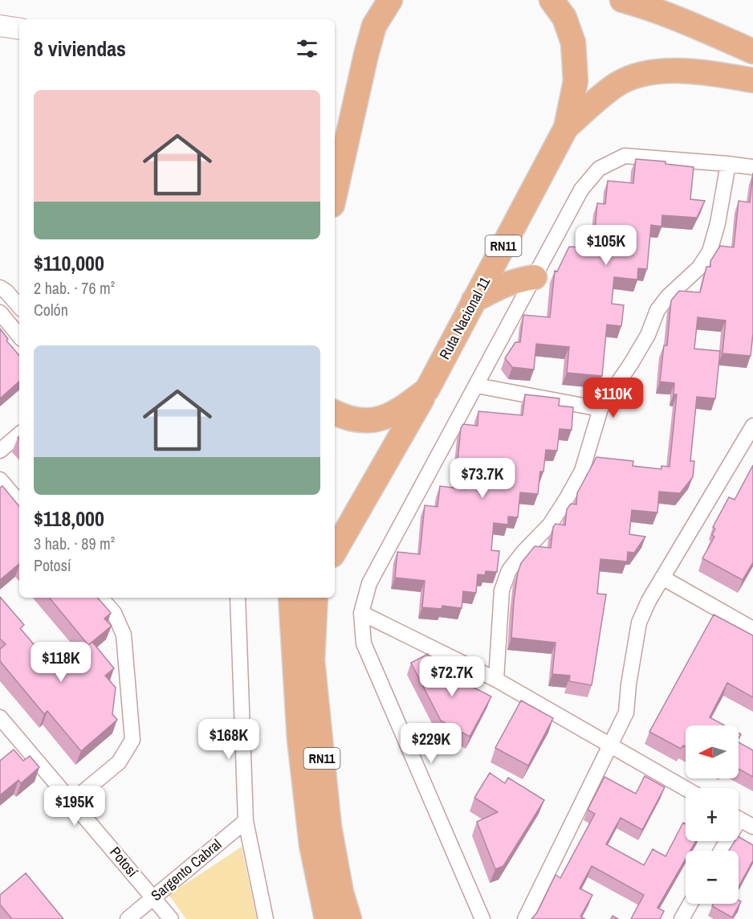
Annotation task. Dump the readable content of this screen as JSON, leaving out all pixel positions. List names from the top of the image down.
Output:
{
  "streets": {
    "highway": ["RN11", "Ruta Nacional 11"],
    "street": ["Potosí", "Sargento Cabral"]
  },
  "crossings": [
    ["RN11", "Ruta Nacional 11"],
    ["Potosí", "Sargento Cabral"]
  ],
  "north": "left",
  "page": {
    "heading": "8 viviendas",
    "list": [
      {
        "name": "$110,000",
        "note": "2 hab. · 76 m² · Colón"
      },
      {
        "name": "$118,000",
        "note": "3 hab. · 89 m² · Potosí"
      }
    ],
    "price": [
      "$105K",
      "$110K",
      "$73.7K",
      "$118K",
      "$72.7K",
      "$168K",
      "$229K",
      "$195K"
    ],
    "map_buttons": ["+", "−"]
  }
}
